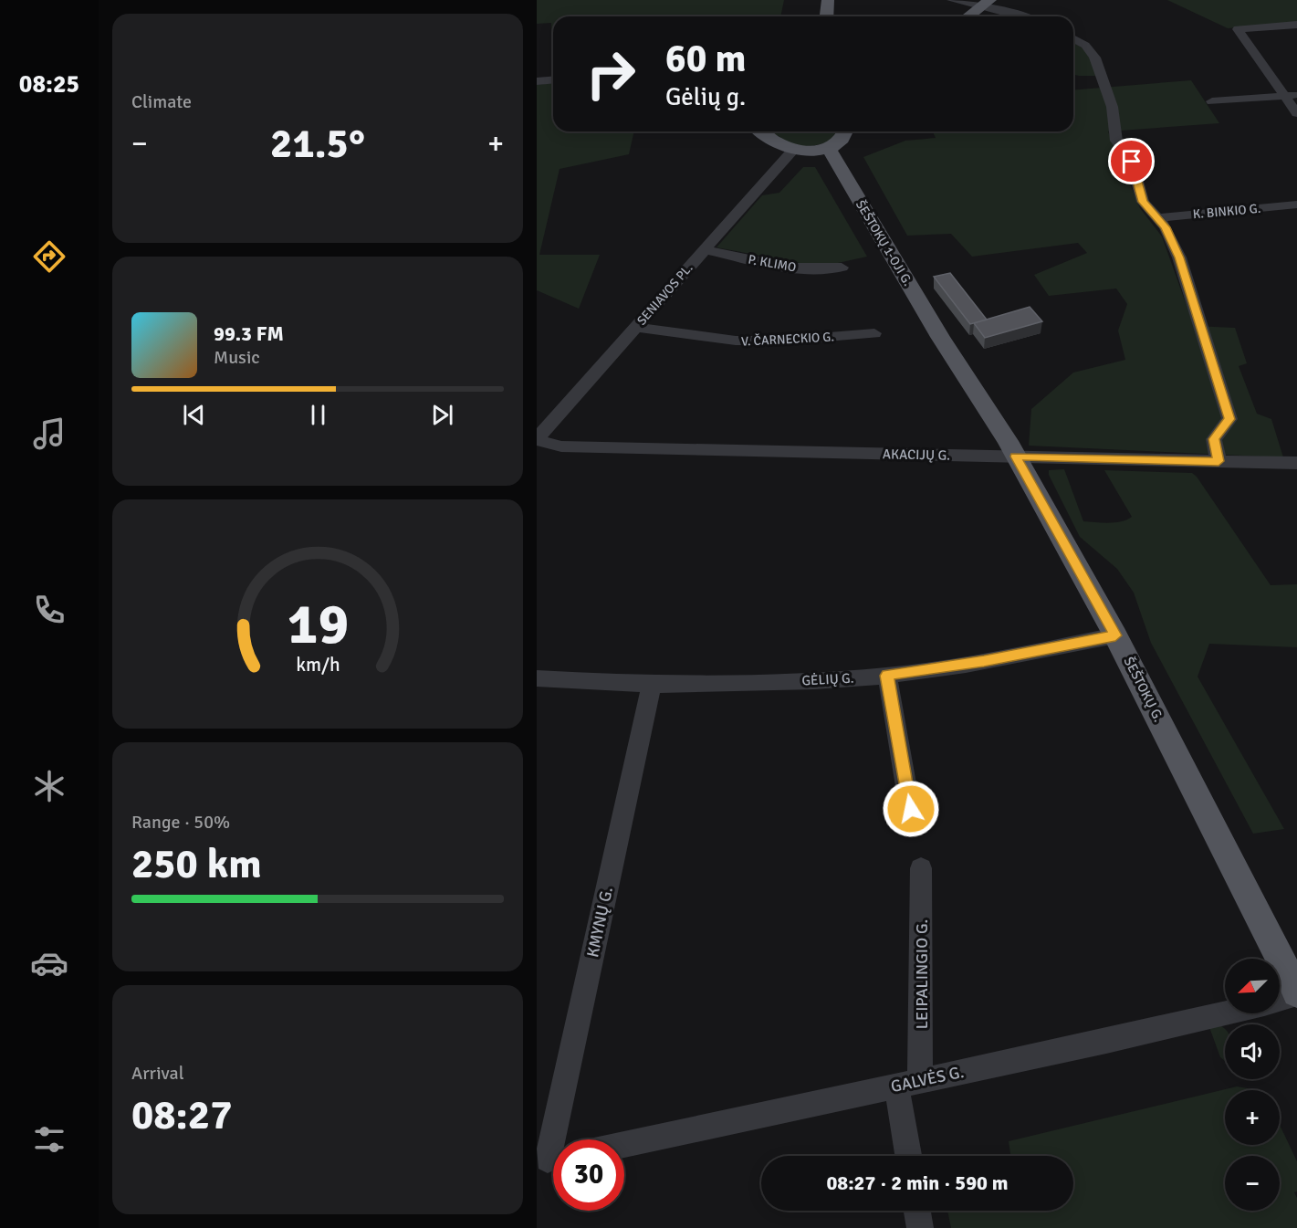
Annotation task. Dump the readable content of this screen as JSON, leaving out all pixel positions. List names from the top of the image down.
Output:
{
  "streets": {
    "main road": ["ŠEŠTOKŲ 1-OJI G.", "ŠEŠTOKŲ G."],
    "street": [
      "K. BINKIO G.",
      "P. KLIMO",
      "SENIAVOS PL.",
      "V. ČARNECKIO G.",
      "AKACIJŲ G.",
      "GĖLIŲ G.",
      "KMYNŲ G.",
      "LEIPALINGIO G.",
      "GALVĖS G."
    ]
  },
  "crossings": [
    ["ŠEŠTOKŲ 1-OJI G.", "ŠEŠTOKŲ G."],
    ["P. KLIMO", "SENIAVOS PL."],
    ["SENIAVOS PL.", "V. ČARNECKIO G."],
    ["SENIAVOS PL.", "AKACIJŲ G."],
    ["AKACIJŲ G.", "ŠEŠTOKŲ G."],
    ["GĖLIŲ G.", "ŠEŠTOKŲ G."],
    ["GĖLIŲ G.", "KMYNŲ G."],
    ["LEIPALINGIO G.", "GALVĖS G."]
  ],
  "north": "bottom left",
  "page": {
    "tabs": "08:25",
    "tile": [
      "Climate",
      ["Range · 50%", "250 km"],
      ["Arrival", "08:27"]
    ],
    "turn": ["60 m", "Gėlių g."],
    "heat": ["−", "21.5°", "+"],
    "song": ["99.3 FM", "Music"],
    "map_buttons": ["+", "−"],
    "limit": "30",
    "trip": "08:27 · 2 min · 590 m",
    "gauge": ["19", "km/h"]
  }
}
